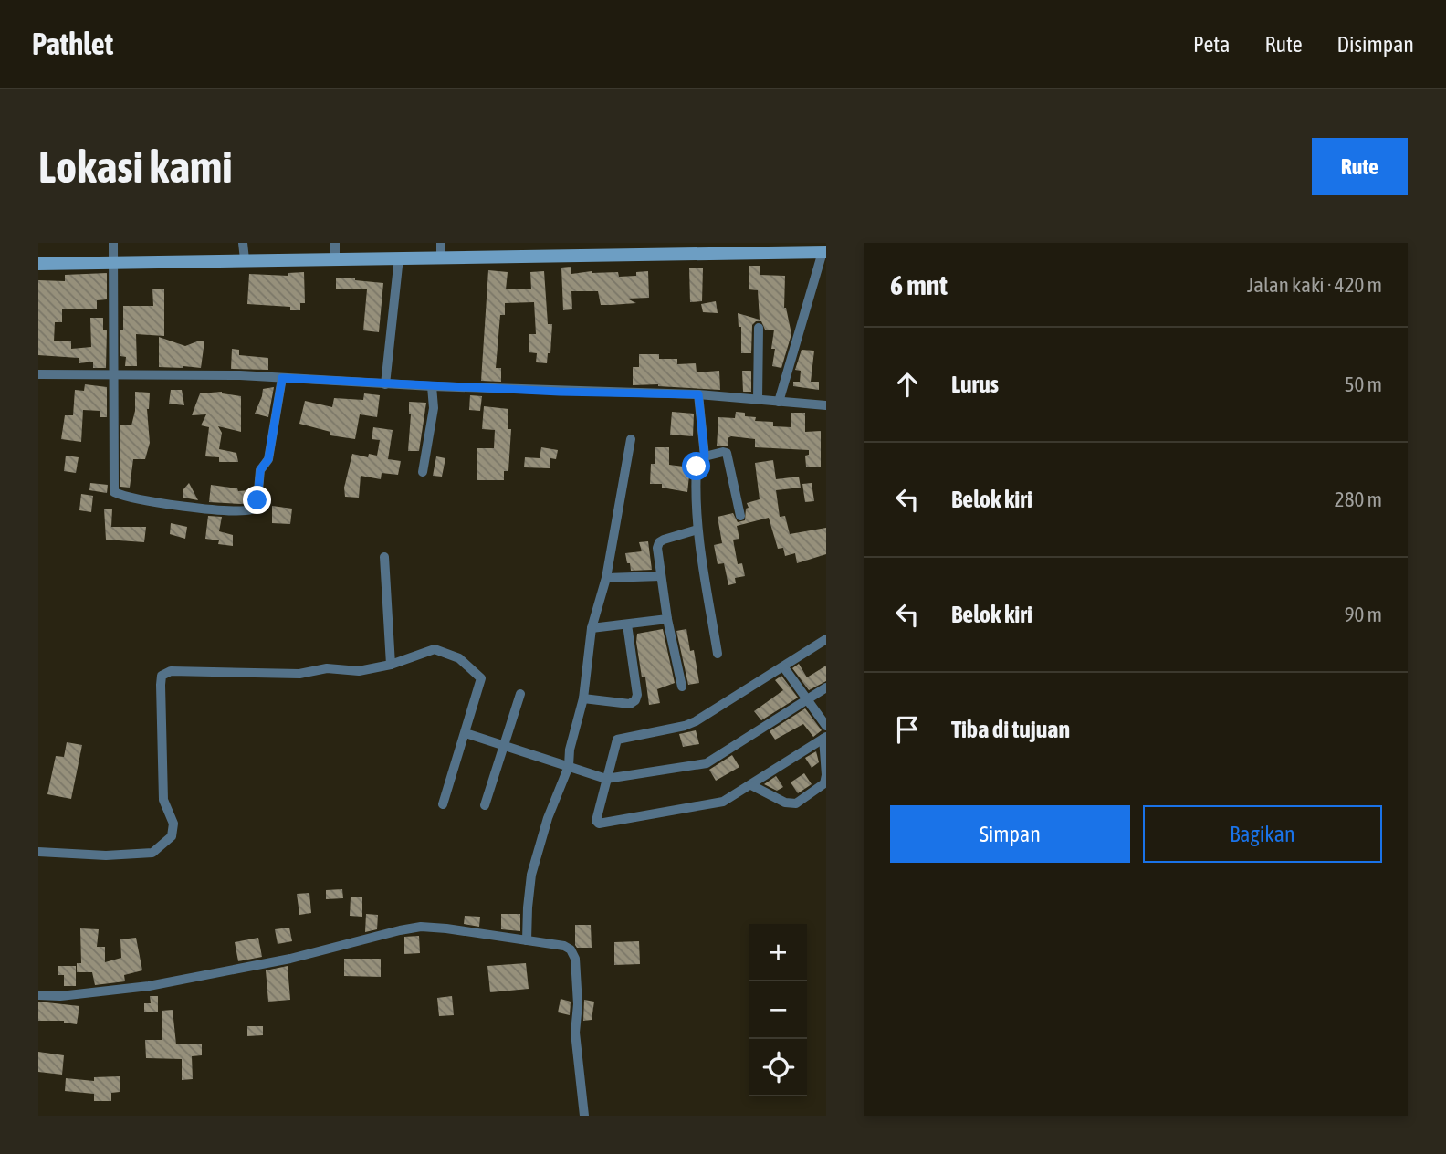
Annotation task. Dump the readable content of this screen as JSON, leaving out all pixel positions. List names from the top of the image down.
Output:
{
  "page": {
    "header": "Pathlet",
    "nav": ["Peta", "Rute", "Disimpan"],
    "buttons": [
      "Rute",
      ["Simpan", "Bagikan"]
    ],
    "title": "Lokasi kami",
    "heading": ["6 mnt", "Jalan kaki · 420 m"],
    "list": [
      ["Lurus", "50 m"],
      ["Belok kiri", "280 m"],
      ["Belok kiri", "90 m"],
      "Tiba di tujuan"
    ],
    "map_buttons": ["+", "−"]
  }
}
